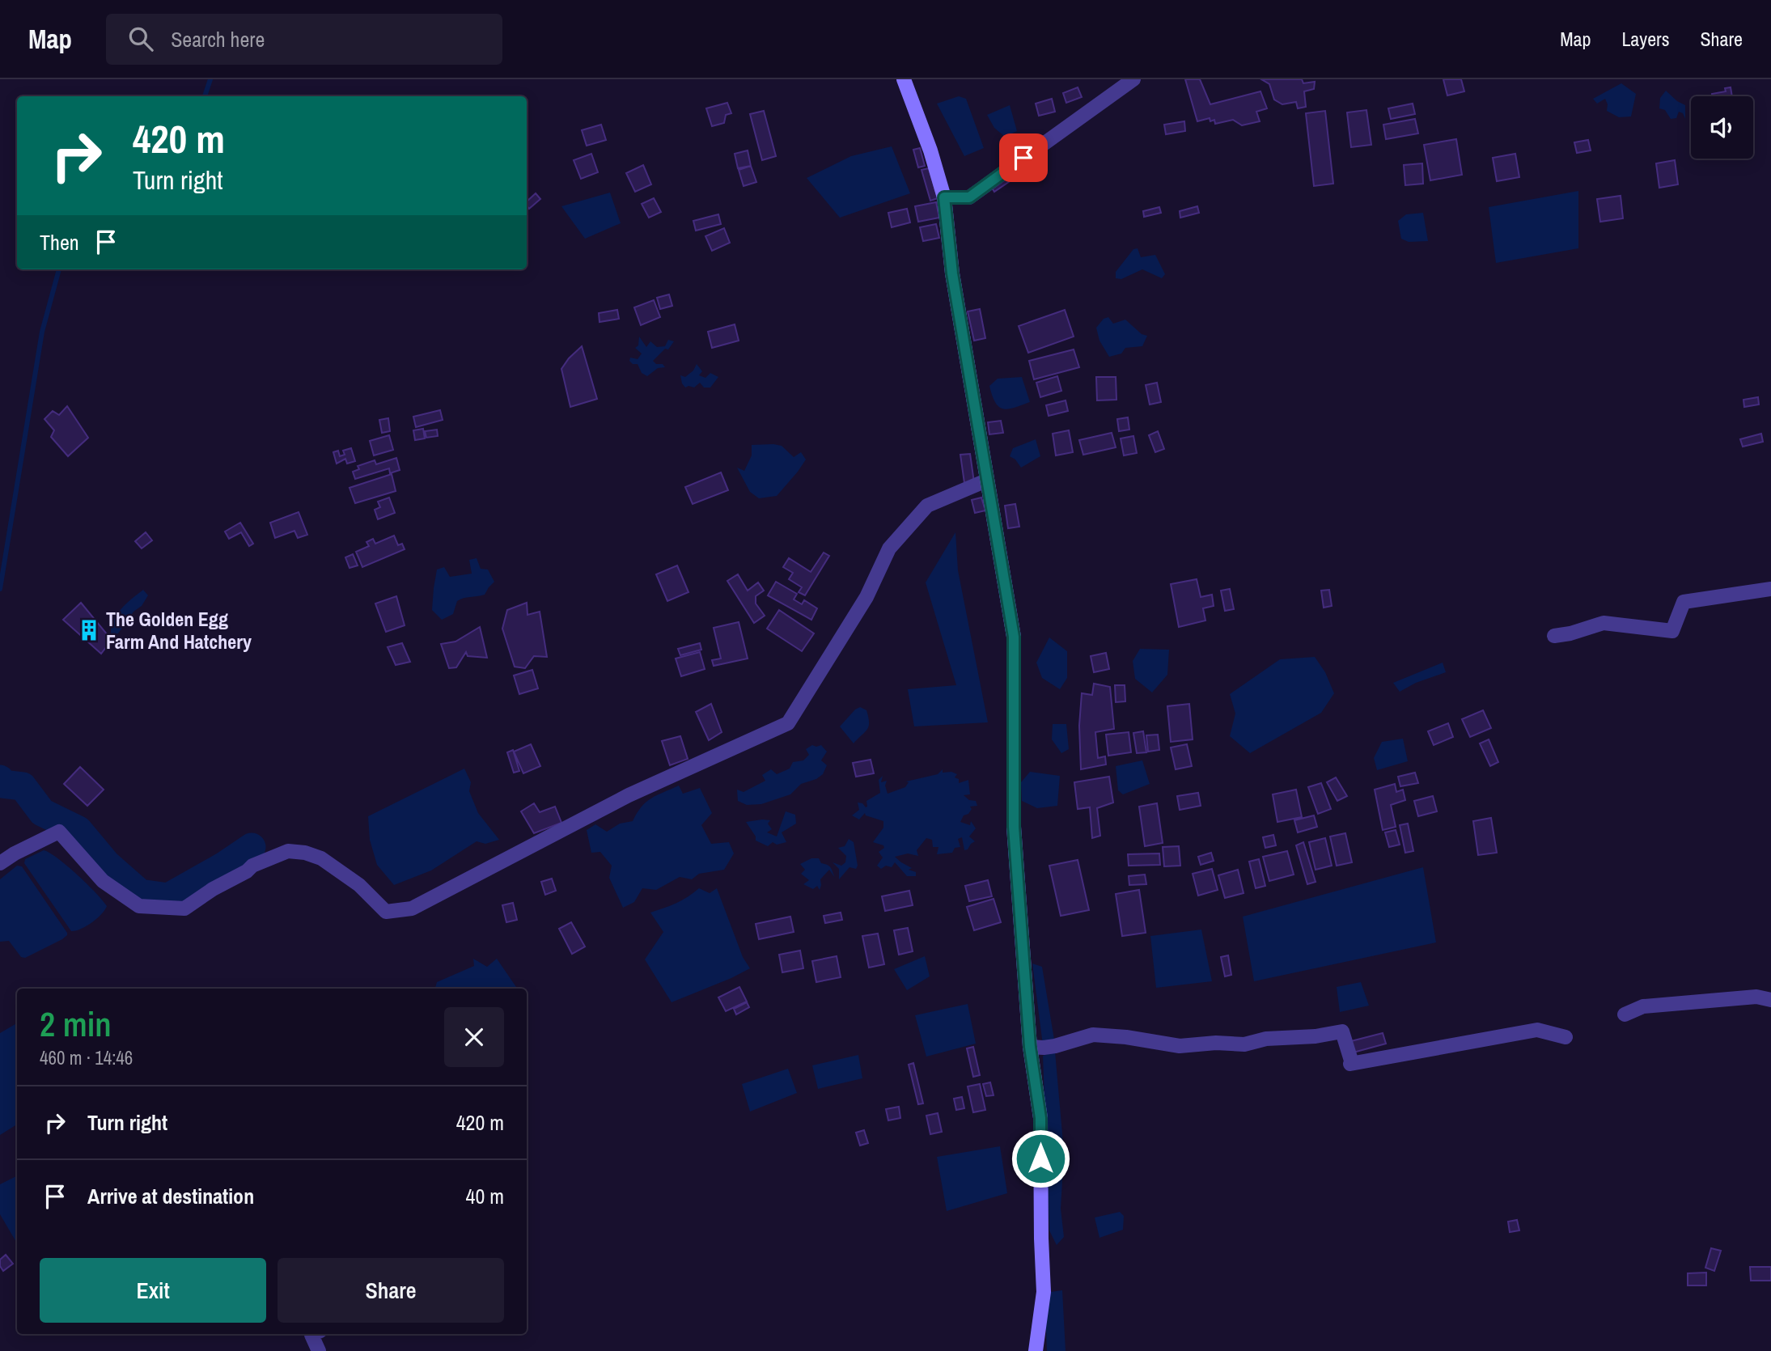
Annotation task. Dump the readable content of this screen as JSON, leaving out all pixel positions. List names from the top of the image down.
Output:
{
  "places": {
    "building": ["The Golden Egg Farm And Hatchery"]
  },
  "page": {
    "header": "Map",
    "search": "Search here",
    "nav": ["Map", "Layers", "Share"],
    "turn": ["420 m", "Turn right"],
    "then": "Then",
    "heading": ["2 min", "460 m · 14:46"],
    "list": [
      {
        "name": "Turn right",
        "value": "420 m"
      },
      {
        "name": "Arrive at destination",
        "value": "40 m"
      }
    ],
    "buttons": ["Exit", "Share"]
  }
}
